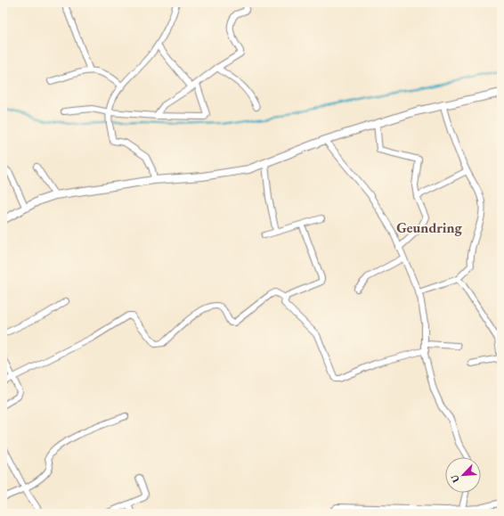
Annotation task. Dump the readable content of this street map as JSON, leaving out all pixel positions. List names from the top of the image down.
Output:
{
  "districts": ["Geundring"],
  "north": "bottom left"
}
